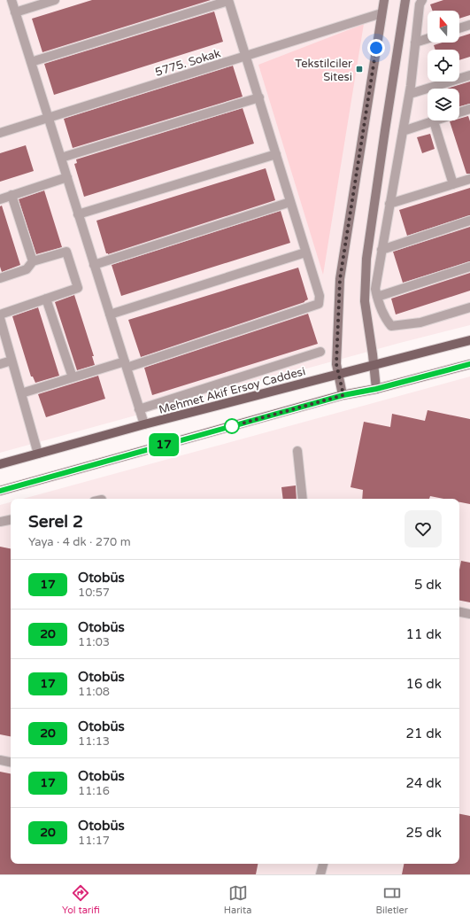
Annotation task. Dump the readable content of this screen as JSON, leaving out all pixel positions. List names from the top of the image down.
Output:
{
  "streets": {
    "main road": ["Mehmet Akif Ersoy Caddesi"],
    "street": ["5775. Sokak"]
  },
  "places": {
    "transit": ["Tekstilciler Sitesi"]
  },
  "lines": ["bus line 17"],
  "north": "top",
  "page": {
    "on_map": "17",
    "heading": ["Serel 2", "Yaya · 4 dk · 270 m"],
    "list": [
      {
        "mark": "17",
        "name": "Otobüs",
        "note": "10:57",
        "value": "5 dk"
      },
      {
        "mark": "20",
        "name": "Otobüs",
        "note": "11:03",
        "value": "11 dk"
      },
      {
        "mark": "17",
        "name": "Otobüs",
        "note": "11:08",
        "value": "16 dk"
      },
      {
        "mark": "20",
        "name": "Otobüs",
        "note": "11:13",
        "value": "21 dk"
      },
      {
        "mark": "17",
        "name": "Otobüs",
        "note": "11:16",
        "value": "24 dk"
      },
      {
        "mark": "20",
        "name": "Otobüs",
        "note": "11:17",
        "value": "25 dk"
      }
    ],
    "tabs": ["Yol tarifi", "Harita", "Biletler"]
  }
}
